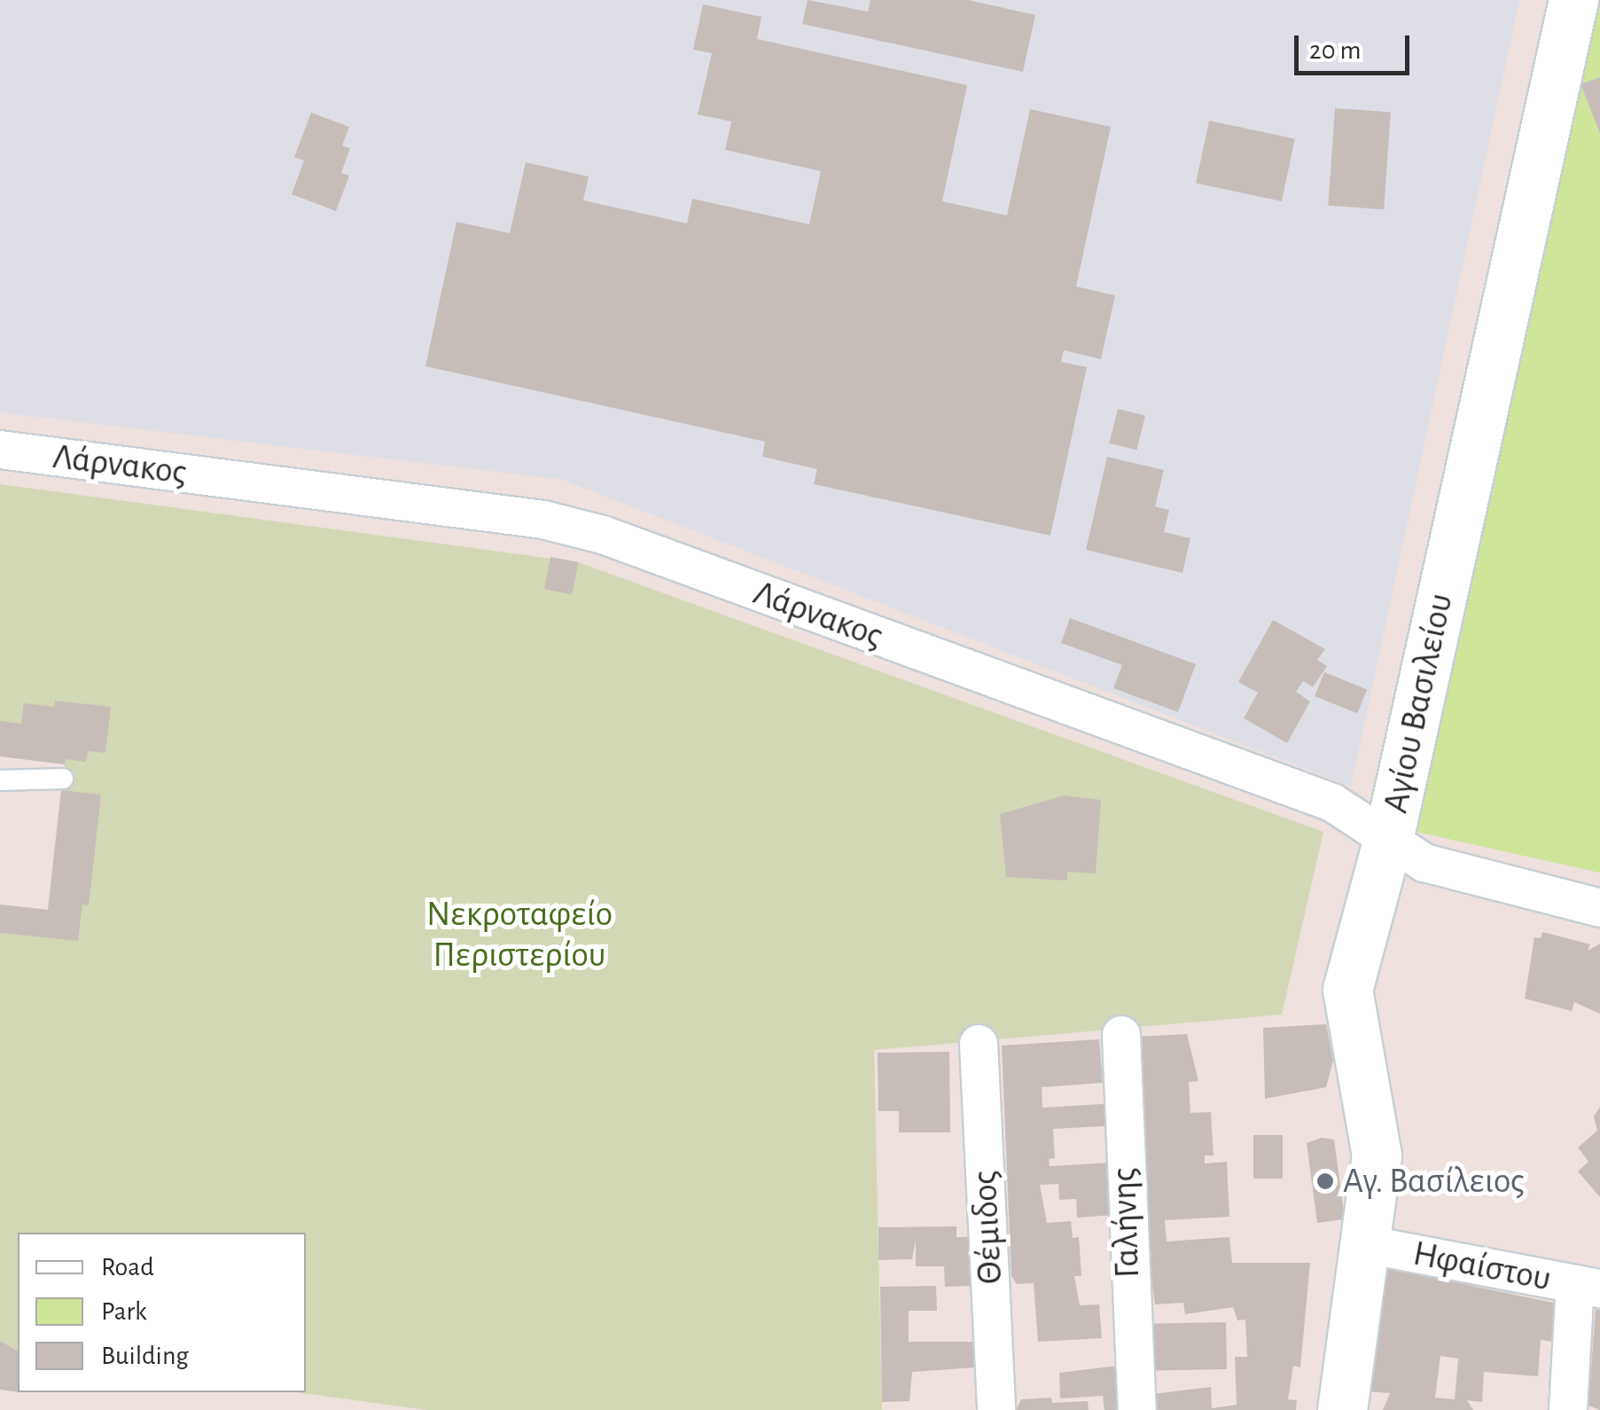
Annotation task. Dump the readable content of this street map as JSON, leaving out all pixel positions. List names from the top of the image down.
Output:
{
  "streets": {
    "street": [
      "Λάρνακος",
      "Αγίου Βασιλείου",
      "Γαλήνης",
      "Θέμιδος",
      "Ηφαίστου"
    ]
  },
  "crossings": [
    ["Λάρνακος", "Αγίου Βασιλείου"],
    ["Αγίου Βασιλείου", "Ηφαίστου"]
  ],
  "parks": ["Νεκροταφείο Περιστερίου"],
  "places": ["Αγ. Βασίλειος"],
  "legend": ["Road", "Park", "Building"],
  "scale_bar": "20 m"
}
